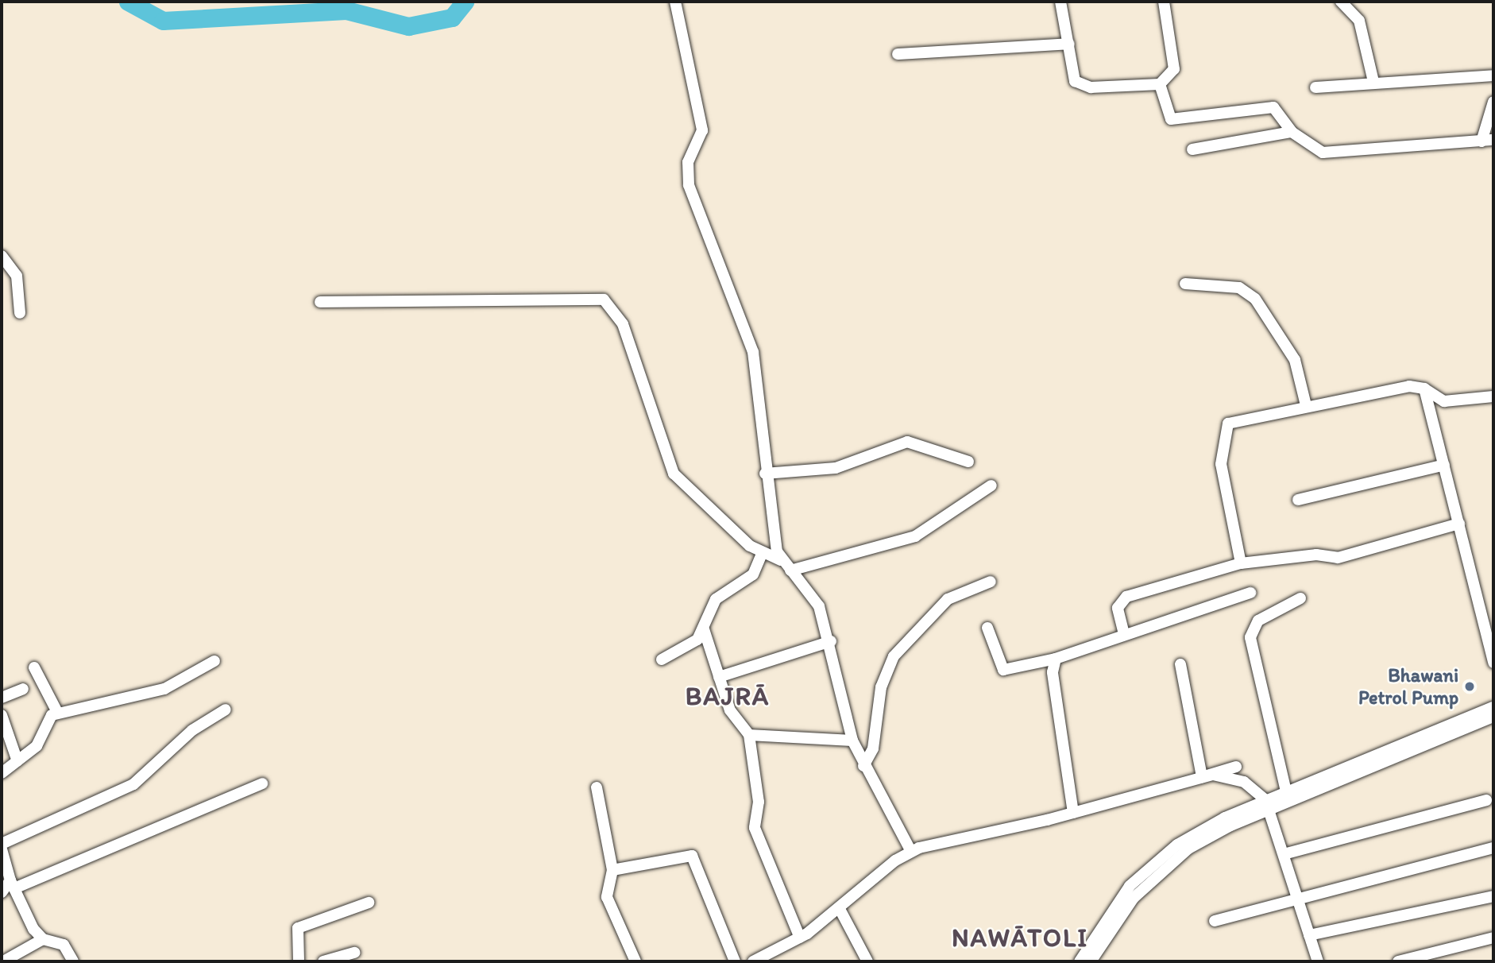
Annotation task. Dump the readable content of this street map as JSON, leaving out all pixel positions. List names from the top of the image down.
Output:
{
  "districts": ["BAJRĀ", "NAWĀTOLI"],
  "places": ["Bhawani Petrol Pump"]
}
